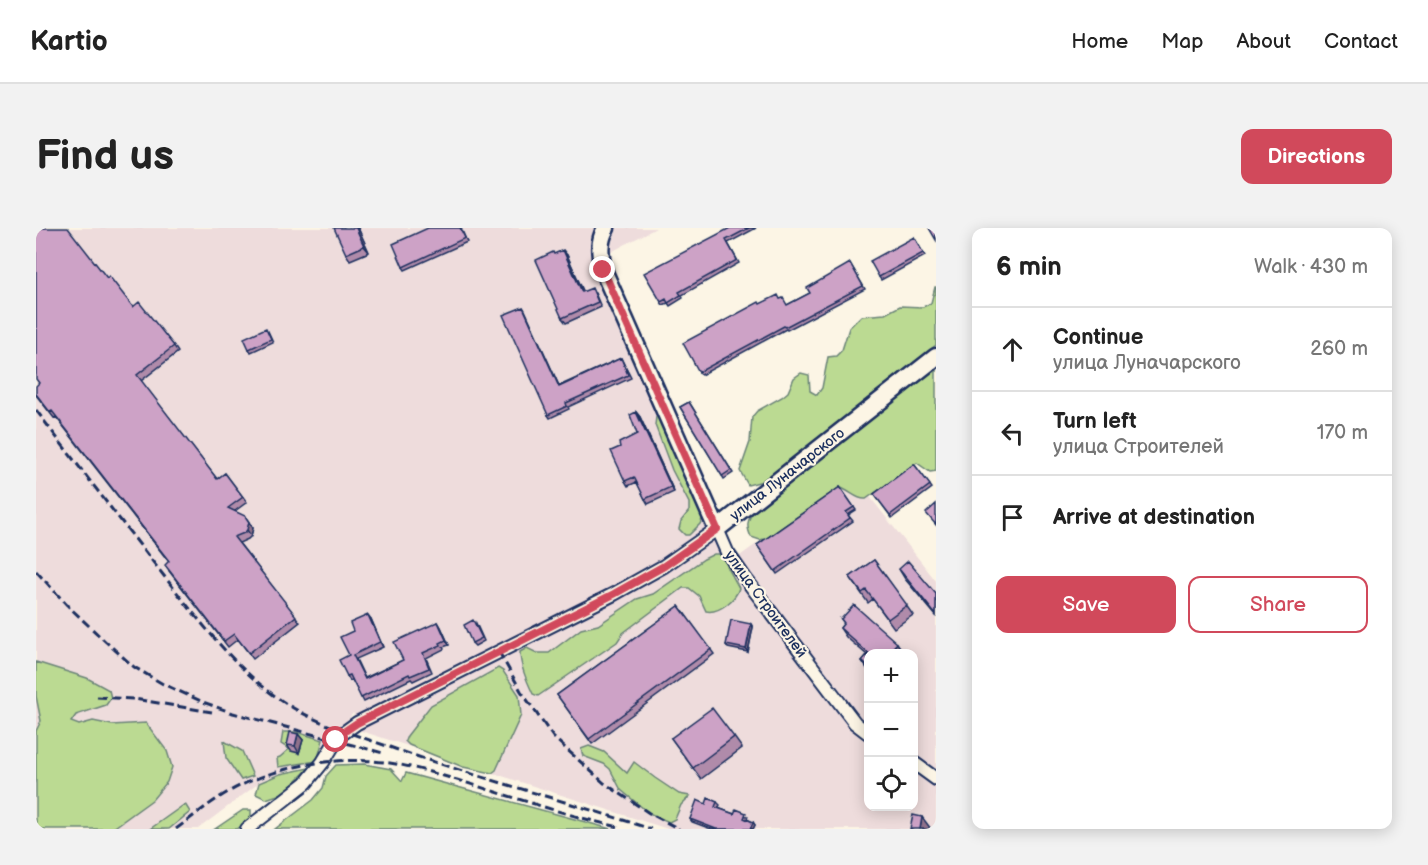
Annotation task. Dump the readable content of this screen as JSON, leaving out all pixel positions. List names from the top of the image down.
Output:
{
  "streets": {
    "main road": ["улица Луначарского", "улица Строителей"]
  },
  "crossings": [
    ["улица Луначарского", "улица Строителей"]
  ],
  "page": {
    "header": "Kartio",
    "nav": [
      "Home",
      "Map",
      "About",
      "Contact"
    ],
    "buttons": [
      "Directions",
      ["Save", "Share"]
    ],
    "title": "Find us",
    "heading": ["6 min", "Walk · 430 m"],
    "list": [
      ["Continue", "улица Луначарского", "260 m"],
      ["Turn left", "улица Строителей", "170 m"],
      "Arrive at destination"
    ],
    "map_buttons": ["+", "−"]
  }
}
